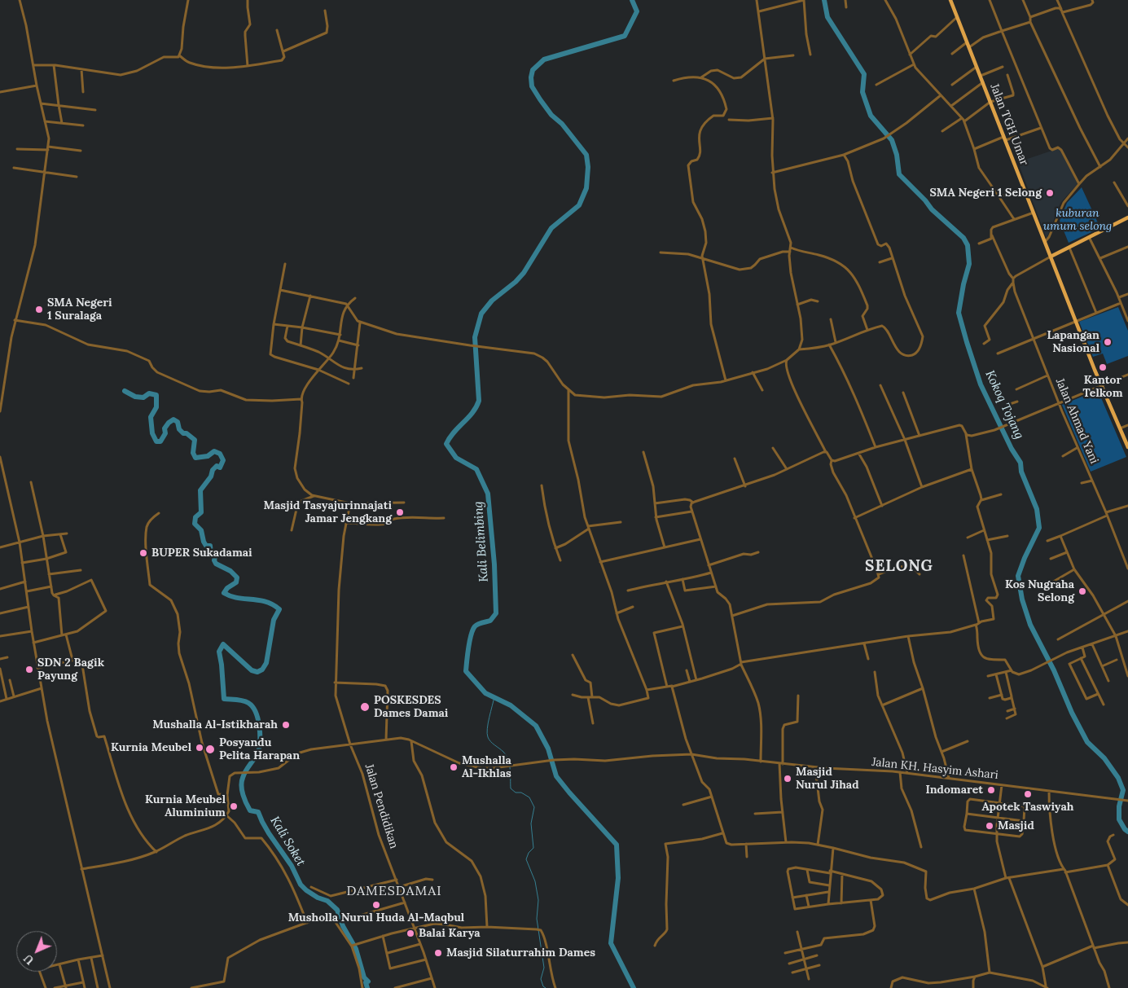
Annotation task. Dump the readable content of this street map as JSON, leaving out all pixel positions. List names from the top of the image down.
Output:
{
  "streets": {
    "main road": ["Jalan TGH Umar"],
    "street": ["Jalan Ahmad Yani", "Jalan KH. Hasyim Ashari", "Jalan Pendidikan"]
  },
  "crossings": [
    ["Jalan KH. Hasyim Ashari", "Jalan Pendidikan"]
  ],
  "districts": ["SELONG", "DAMESDAMAI"],
  "water": ["Kokoq Tojang", "Kali Belimbing", "Kali Soket"],
  "parks": ["kuburan umum selong"],
  "places": [
    "SMA Negeri 1 Selong",
    "SMA Negeri 1 Suralaga",
    "Lapangan Nasional",
    "Kantor Telkom",
    "Masjid Tasyajurinnajati Jamar Jengkang",
    "BUPER Sukadamai",
    "Kos Nugraha Selong",
    "SDN 2 Bagik Payung",
    "POSKESDES Dames Damai",
    "Mushalla Al-Istikharah",
    "Kurnia Meubel",
    "Posyandu Pelita Harapan",
    "Mushalla Al-Ikhlas",
    "Masjid Nurul Jihad",
    "Indomaret",
    "Apotek Taswiyah",
    "Kurnia Meubel Aluminium",
    "Masjid",
    "Musholla Nurul Huda Al-Maqbul",
    "Balai Karya",
    "Masjid Silaturrahim Dames"
  ],
  "north": "bottom left"
}
